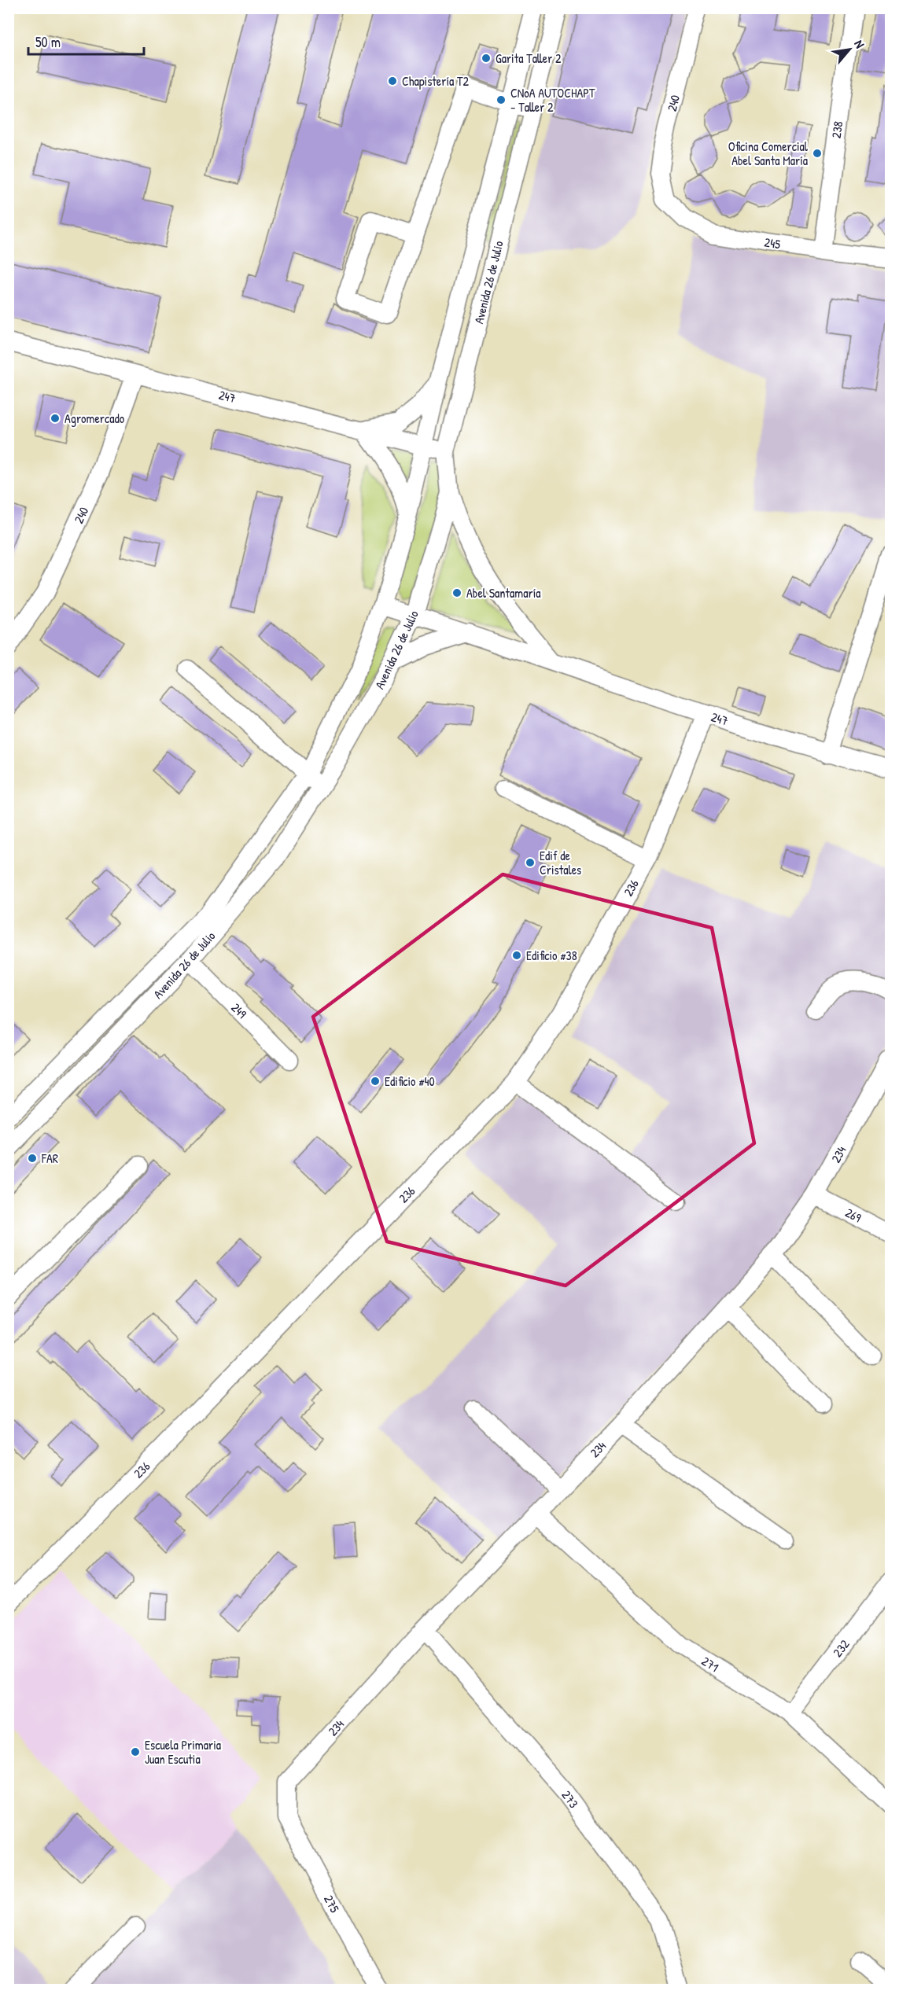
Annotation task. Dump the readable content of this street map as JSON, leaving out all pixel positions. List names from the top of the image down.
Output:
{
  "streets": {
    "street": [
      "240",
      "238",
      "245",
      "Avenida 26 de Julio",
      "247",
      "236",
      "249",
      "234",
      "269",
      "232",
      "271",
      "273",
      "275"
    ]
  },
  "crossings": [
    ["240", "245"],
    ["240", "247"],
    ["238", "245"],
    ["Avenida 26 de Julio", "247"],
    ["Avenida 26 de Julio", "249"],
    ["247", "236"],
    ["234", "269"],
    ["234", "271"],
    ["234", "273"],
    ["234", "275"],
    ["232", "271"]
  ],
  "places": [
    "Garita Taller 2",
    "Chapistería T2",
    "CNoA AUTOCHAPT - Taller 2",
    "Oficina Comercial Abel Santa María",
    "Agromercado",
    "Abel Santamaría",
    "Edif de Cristales",
    "Edificio #38",
    "Edificio #40",
    "FAR",
    "Escuela Primaria Juan Escutia"
  ],
  "scale_bar": "50 m",
  "north": "top right"
}
